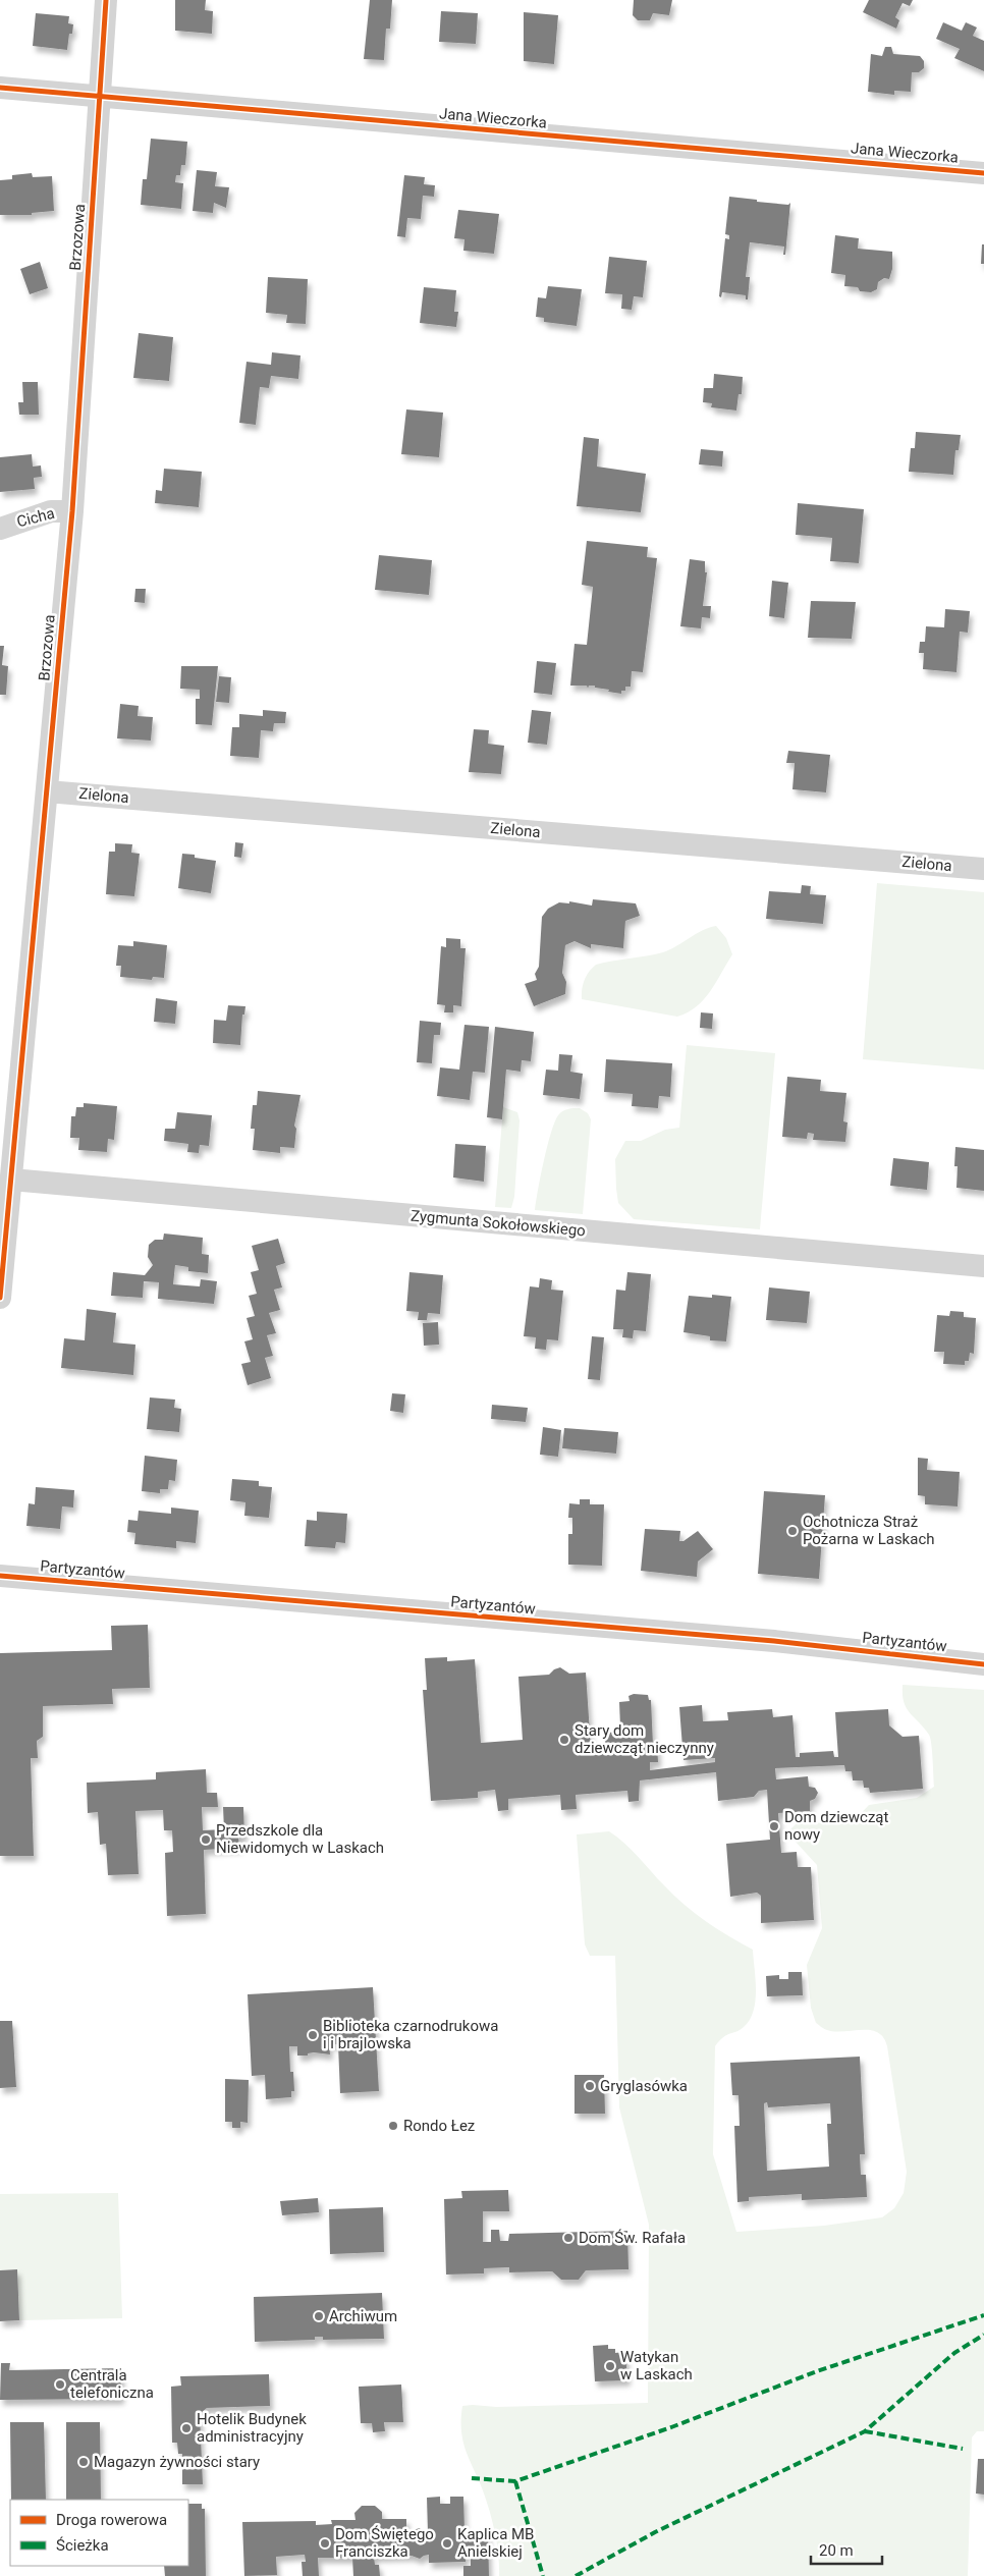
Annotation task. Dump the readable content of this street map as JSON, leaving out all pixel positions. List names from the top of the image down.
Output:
{
  "streets": {
    "street": [
      "Jana Wieczorka",
      "Brzozowa",
      "Cicha",
      "Zielona",
      "Zygmunta Sokołowskiego",
      "Partyzantów"
    ]
  },
  "crossings": [
    ["Jana Wieczorka", "Brzozowa"],
    ["Brzozowa", "Cicha"],
    ["Brzozowa", "Zielona"],
    ["Brzozowa", "Zygmunta Sokołowskiego"]
  ],
  "places": [
    "Ochotnicza Straż Pożarna w Laskach",
    "Stary dom dziewcząt nieczynny",
    "Dom dziewcząt nowy",
    "Przedszkole dla Niewidomych w Laskach",
    "Biblioteka czarnodrukowa i i brajlowska",
    "Gryglasówka",
    "Rondo Łez",
    "Dom Św. Rafała",
    "Archiwum",
    "Watykan w Laskach",
    "Centrala telefoniczna",
    "Hotelik Budynek administracyjny",
    "Magazyn żywności stary",
    "Dom Świętego Franciszka",
    "Kaplica MB Anielskiej"
  ],
  "legend": ["Droga rowerowa", "Ścieżka"],
  "scale_bar": "20 m"
}
